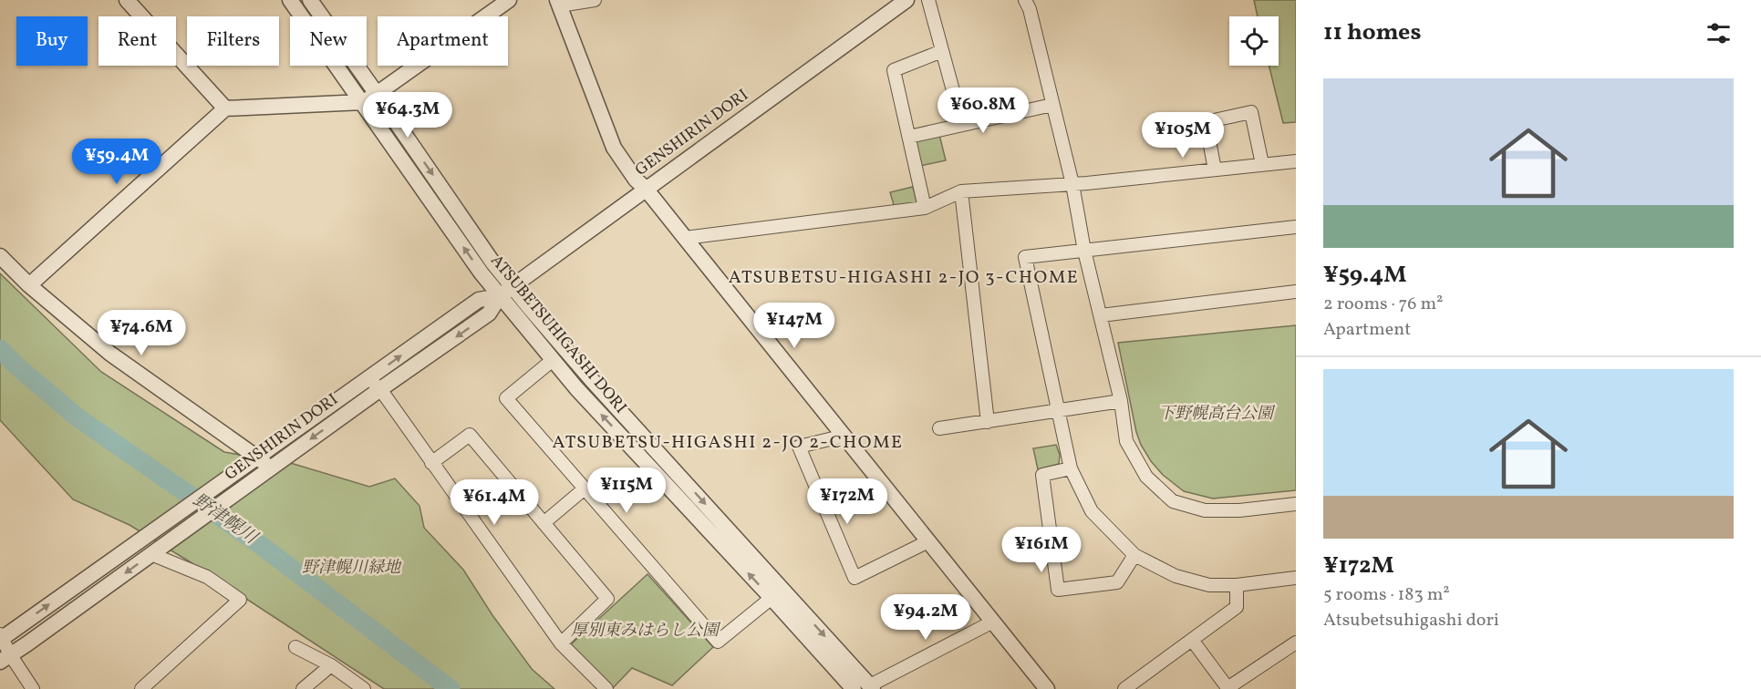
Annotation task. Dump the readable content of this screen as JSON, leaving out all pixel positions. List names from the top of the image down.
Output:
{
  "streets": {
    "street": ["GENSHIRIN DORI", "ATSUBETSUHIGASHI DORI"]
  },
  "crossings": [
    ["GENSHIRIN DORI", "ATSUBETSUHIGASHI DORI"]
  ],
  "districts": ["ATSUBETSU-HIGASHI 2-JO 3-CHOME", "ATSUBETSU-HIGASHI 2-JO 2-CHOME"],
  "water": ["野津幌川"],
  "parks": ["下野幌高台公園", "野津幌川緑地", "厚別東みはらし公園"],
  "page": {
    "heading": "11 homes",
    "chip": [
      "Buy",
      "Rent",
      "Filters",
      "New",
      "Apartment"
    ],
    "list": [
      {
        "name": "¥59.4M",
        "note": "2 rooms · 76 m² · Apartment"
      },
      {
        "name": "¥172M",
        "note": "5 rooms · 183 m² · Atsubetsuhigashi dori"
      }
    ],
    "price": [
      "¥60.8M",
      "¥64.3M",
      "¥105M",
      "¥59.4M",
      "¥147M",
      "¥74.6M",
      "¥115M",
      "¥172M",
      "¥61.4M",
      "¥161M",
      "¥94.2M"
    ]
  }
}
